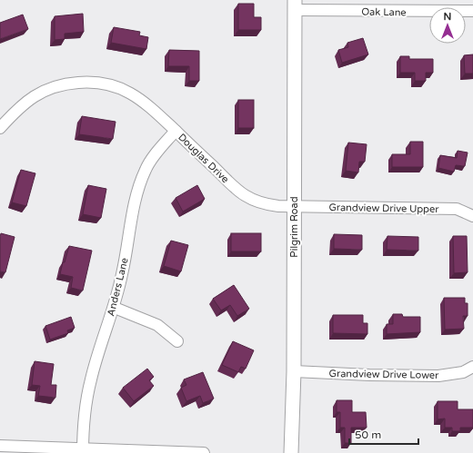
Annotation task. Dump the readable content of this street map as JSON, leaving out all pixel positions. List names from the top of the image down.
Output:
{
  "streets": {
    "main road": ["Pilgrim Road"],
    "street": [
      "Oak Lane",
      "Douglas Drive",
      "Grandview Drive Upper",
      "Anders Lane",
      "Grandview Drive Lower"
    ]
  },
  "crossings": [
    ["Oak Lane", "Pilgrim Road"],
    ["Douglas Drive", "Grandview Drive Upper"],
    ["Douglas Drive", "Pilgrim Road"],
    ["Douglas Drive", "Anders Lane"],
    ["Grandview Drive Upper", "Pilgrim Road"],
    ["Pilgrim Road", "Grandview Drive Lower"]
  ],
  "scale_bar": "50 m",
  "north": "top"
}
